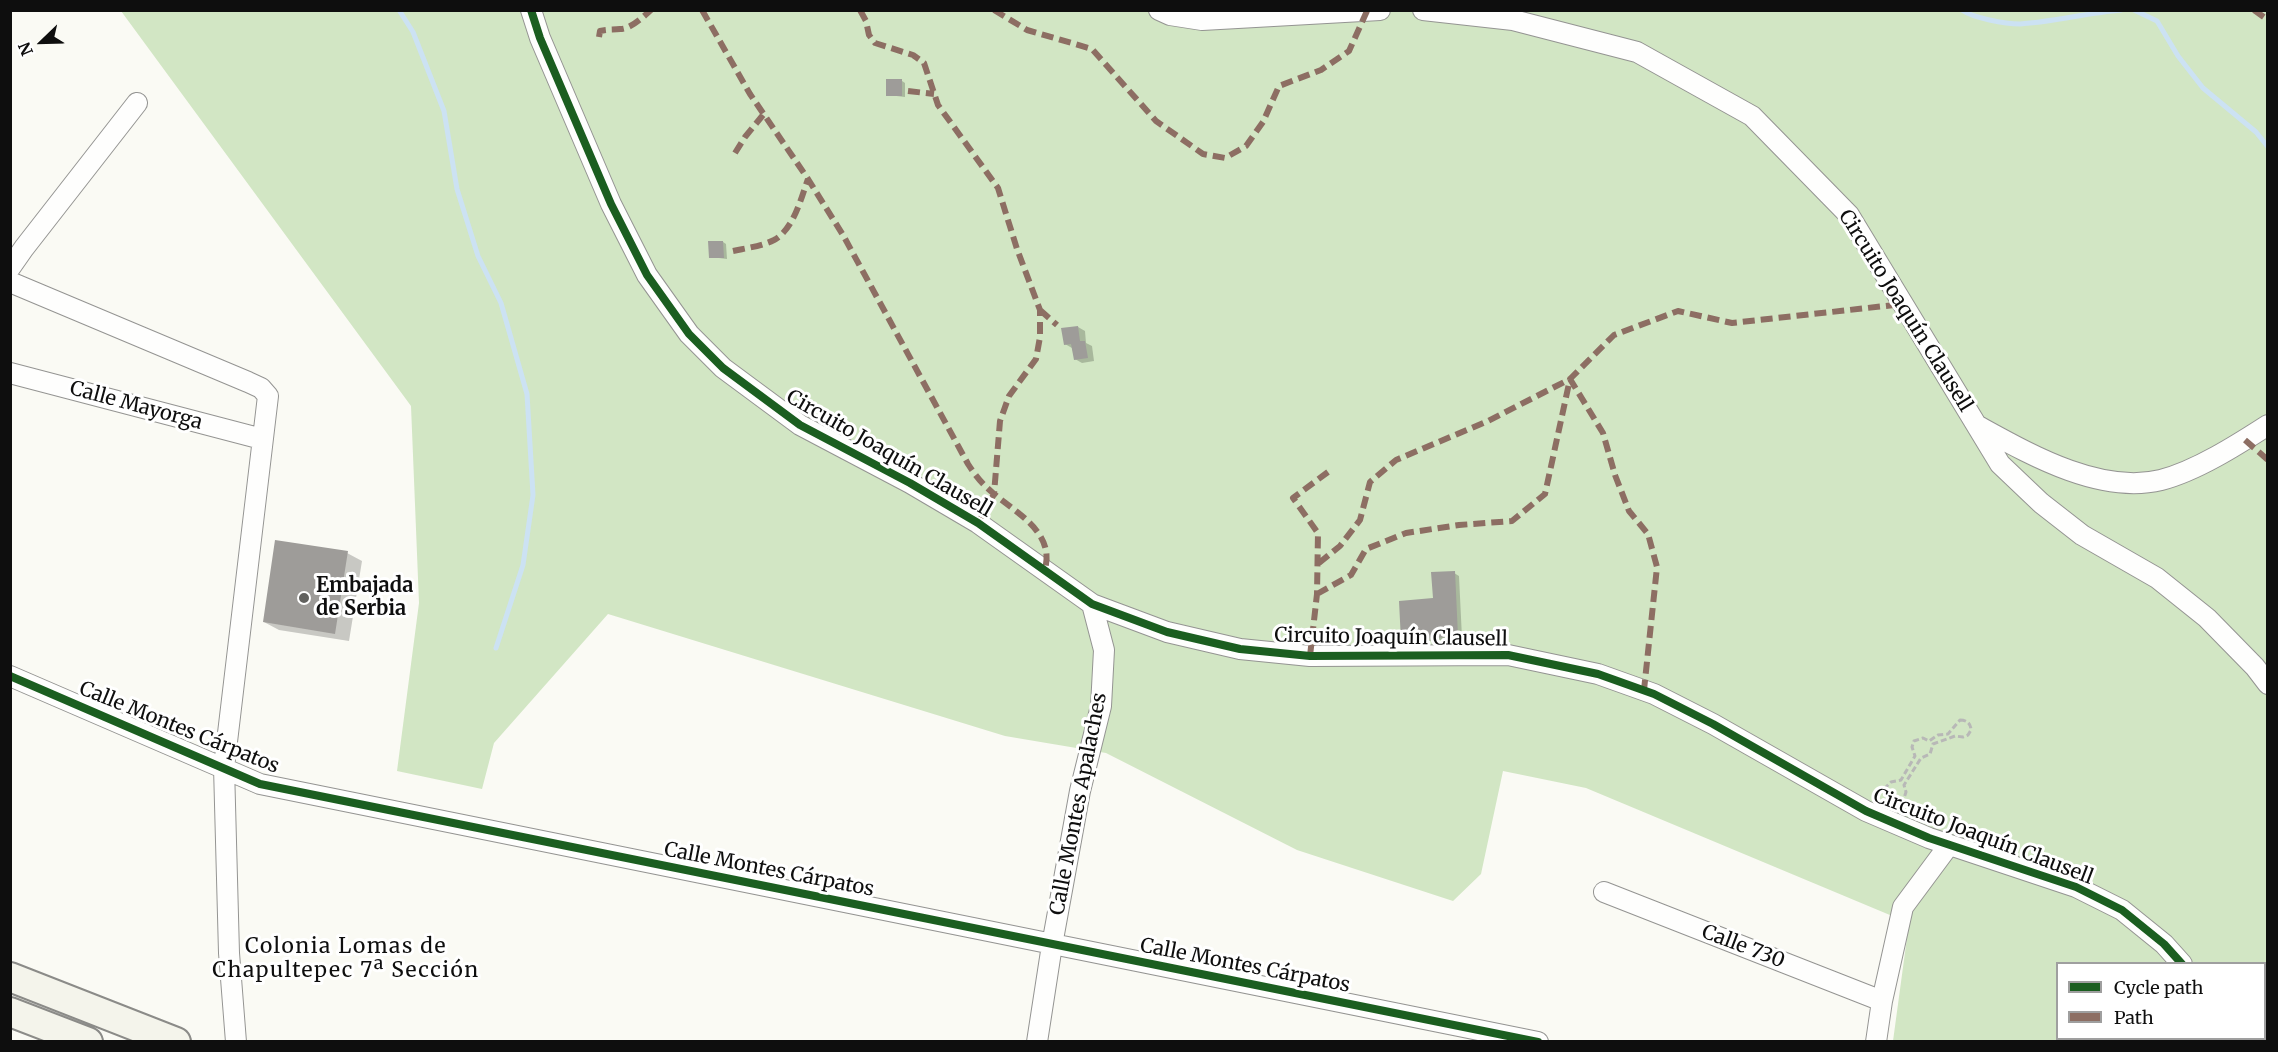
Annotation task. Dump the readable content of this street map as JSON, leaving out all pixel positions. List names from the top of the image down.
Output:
{
  "streets": {
    "street": [
      "Circuito Joaquín Clausell",
      "Calle Mayorga",
      "Calle Montes Cárpatos",
      "Calle Montes Apalaches",
      "Calle 730"
    ]
  },
  "crossings": [
    ["Circuito Joaquín Clausell", "Calle Montes Apalaches"],
    ["Calle Montes Cárpatos", "Calle Montes Apalaches"]
  ],
  "districts": ["Colonia Lomas de Chapultepec 7ª Sección"],
  "places": ["Embajada de Serbia"],
  "legend": ["Cycle path", "Path"],
  "north": "bottom left"
}
